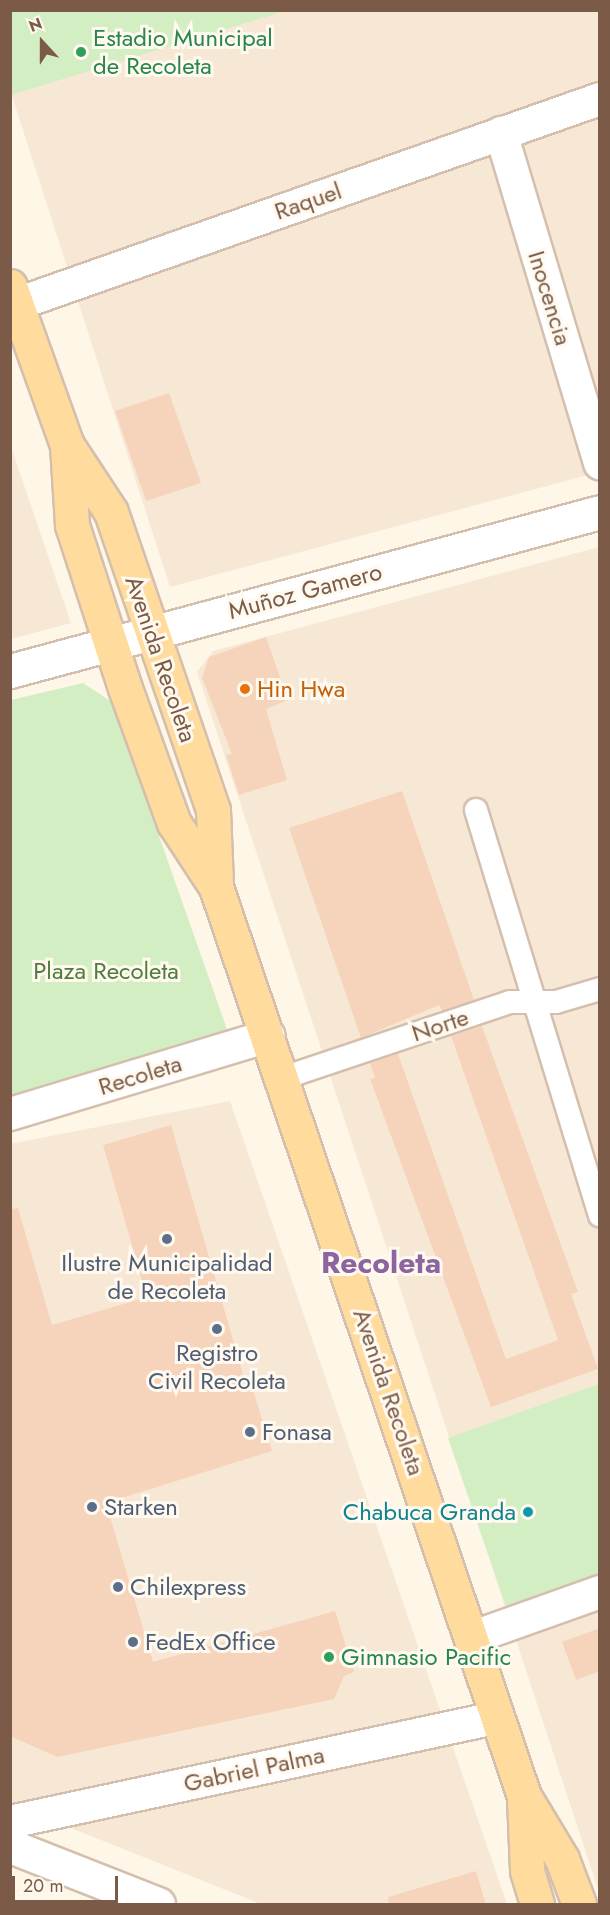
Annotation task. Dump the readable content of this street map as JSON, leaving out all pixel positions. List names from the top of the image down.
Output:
{
  "streets": {
    "main road": ["Avenida Recoleta"],
    "street": [
      "Raquel",
      "Inocencia",
      "Muñoz Gamero",
      "Norte",
      "Recoleta",
      "Gabriel Palma"
    ]
  },
  "crossings": [
    ["Raquel", "Inocencia"],
    ["Raquel", "Avenida Recoleta"],
    ["Muñoz Gamero", "Avenida Recoleta"],
    ["Avenida Recoleta", "Norte"],
    ["Avenida Recoleta", "Recoleta"],
    ["Avenida Recoleta", "Gabriel Palma"]
  ],
  "districts": ["Recoleta"],
  "parks": ["Plaza Recoleta"],
  "places": [
    "Estadio Municipal de Recoleta",
    "Hin Hwa",
    "Ilustre Municipalidad de Recoleta",
    "Registro Civil Recoleta",
    "Fonasa",
    "Starken",
    "Chabuca Granda",
    "Chilexpress",
    "FedEx Office",
    "Gimnasio Pacific"
  ],
  "scale_bar": "20 m",
  "north": "top"
}
